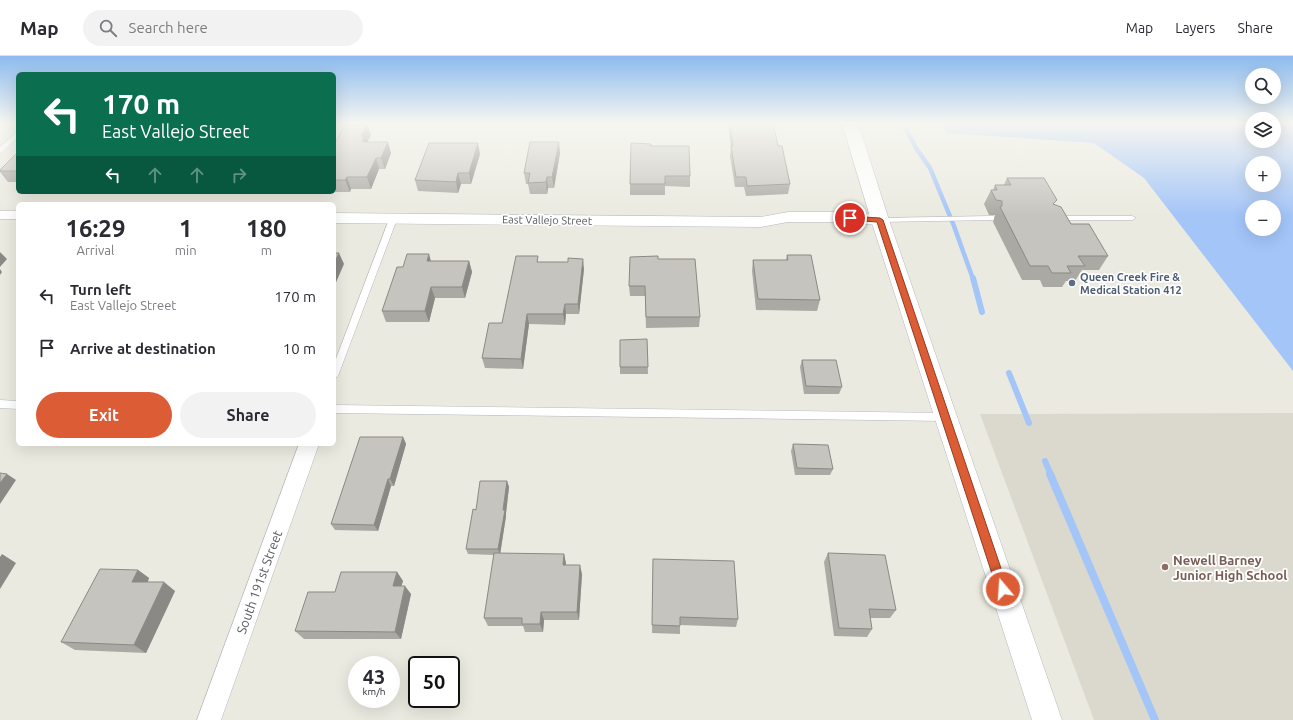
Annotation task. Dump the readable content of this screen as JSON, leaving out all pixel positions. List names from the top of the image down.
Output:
{
  "streets": {
    "street": ["East Vallejo Street", "South 191st Street"]
  },
  "places": ["Queen Creek Fire & Medical Station 412", "Newell Barney Junior High School"],
  "page": {
    "header": "Map",
    "search": "Search here",
    "nav": ["Map", "Layers", "Share"],
    "map_buttons": ["+", "−"],
    "turn": ["170 m", "East Vallejo Street"],
    "eta": [
      "16:29",
      "Arrival",
      "1",
      "min",
      "180",
      "m"
    ],
    "list": [
      {
        "name": "Turn left",
        "note": "East Vallejo Street",
        "value": "170 m"
      },
      {
        "name": "Arrive at destination",
        "value": "10 m"
      }
    ],
    "buttons": ["Exit", "Share"],
    "speed": "43 km/h",
    "limit": "50"
  }
}
